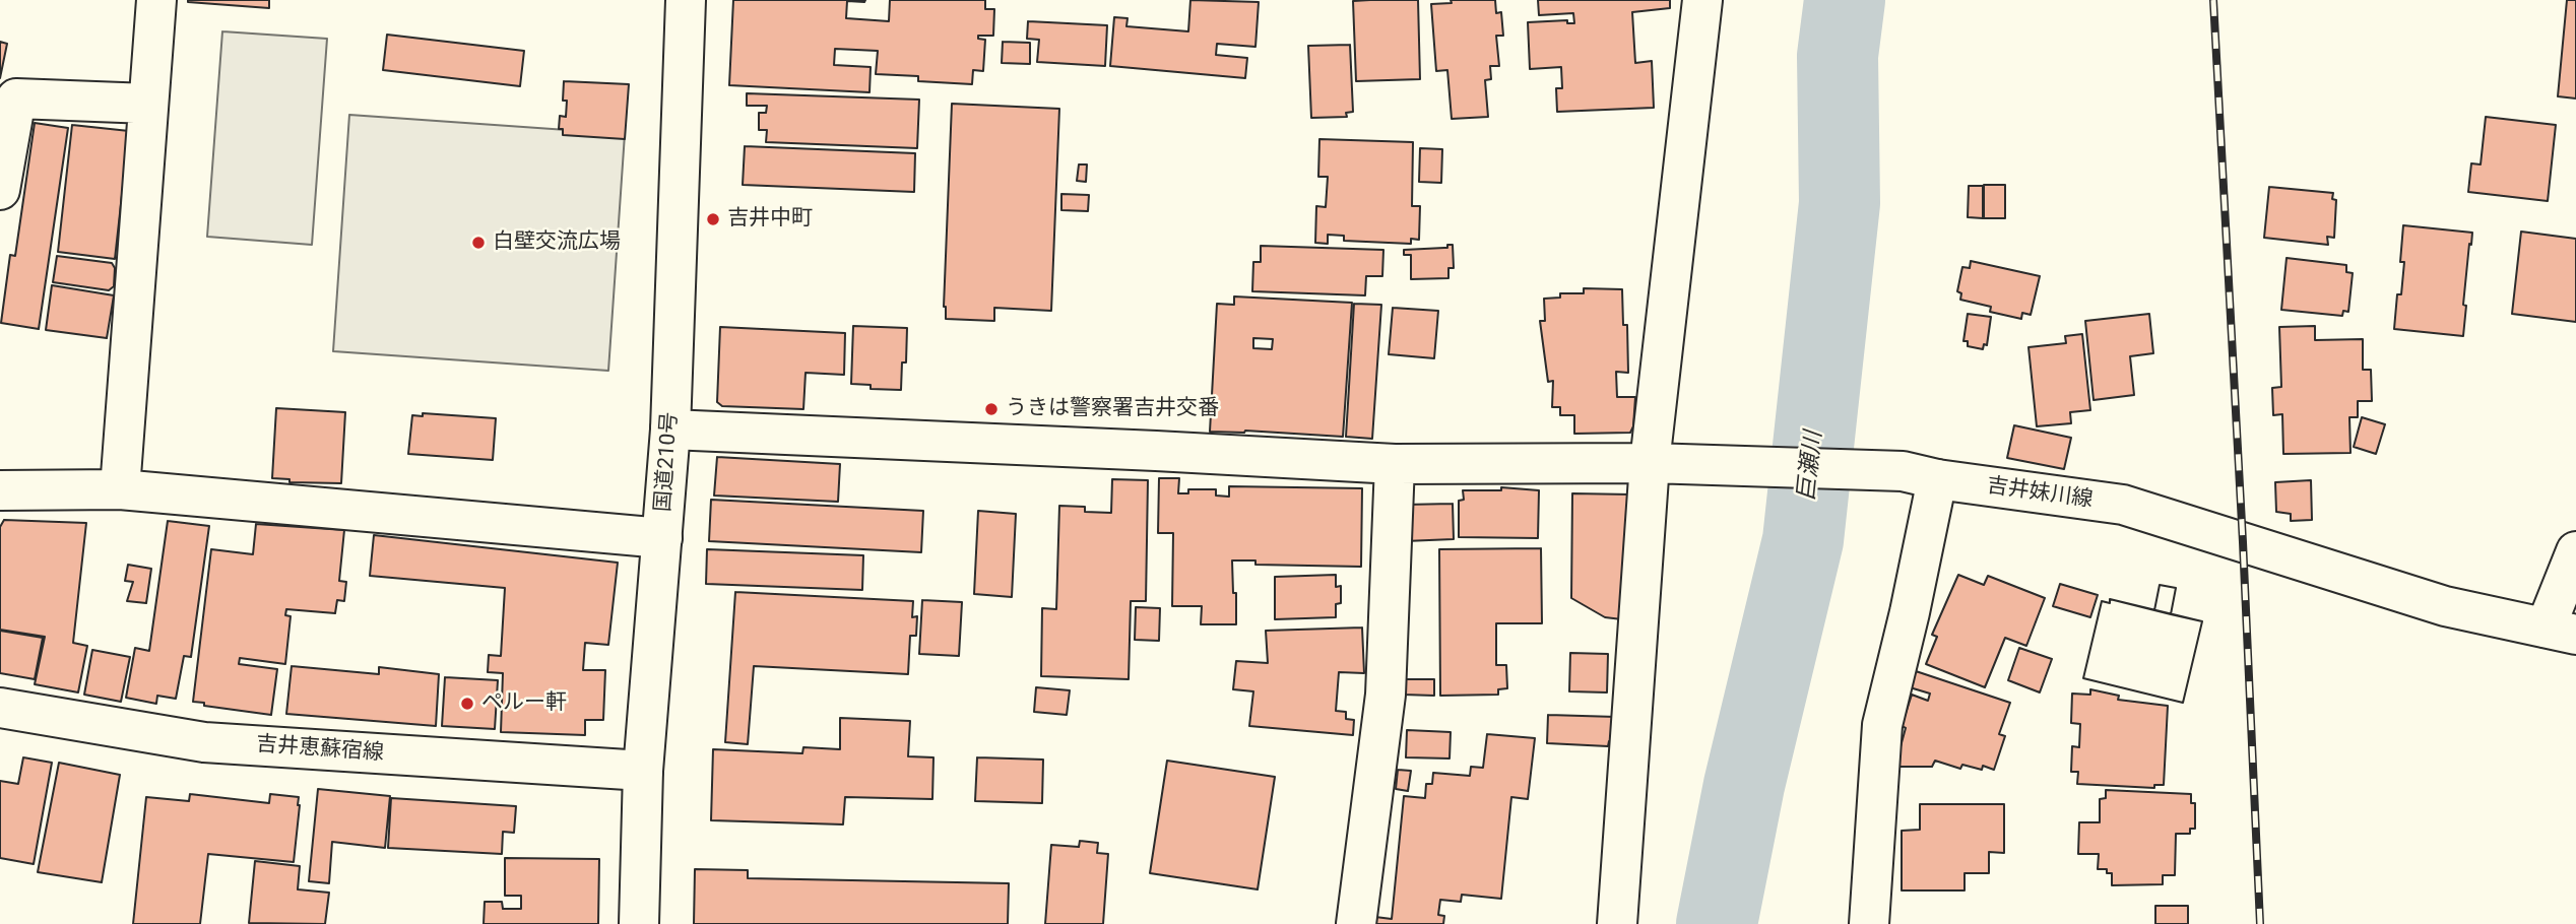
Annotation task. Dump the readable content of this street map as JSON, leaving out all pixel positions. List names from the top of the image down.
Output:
{
  "streets": {
    "main road": ["国道210号", "吉井妹川線", "吉井恵蘇宿線"]
  },
  "crossings": [
    ["国道210号", "吉井妹川線"],
    ["国道210号", "吉井恵蘇宿線"]
  ],
  "water": ["巨瀬川"],
  "places": [
    "吉井中町",
    "白壁交流広場",
    "うきは警察署吉井交番",
    "ペルー軒"
  ]
}
